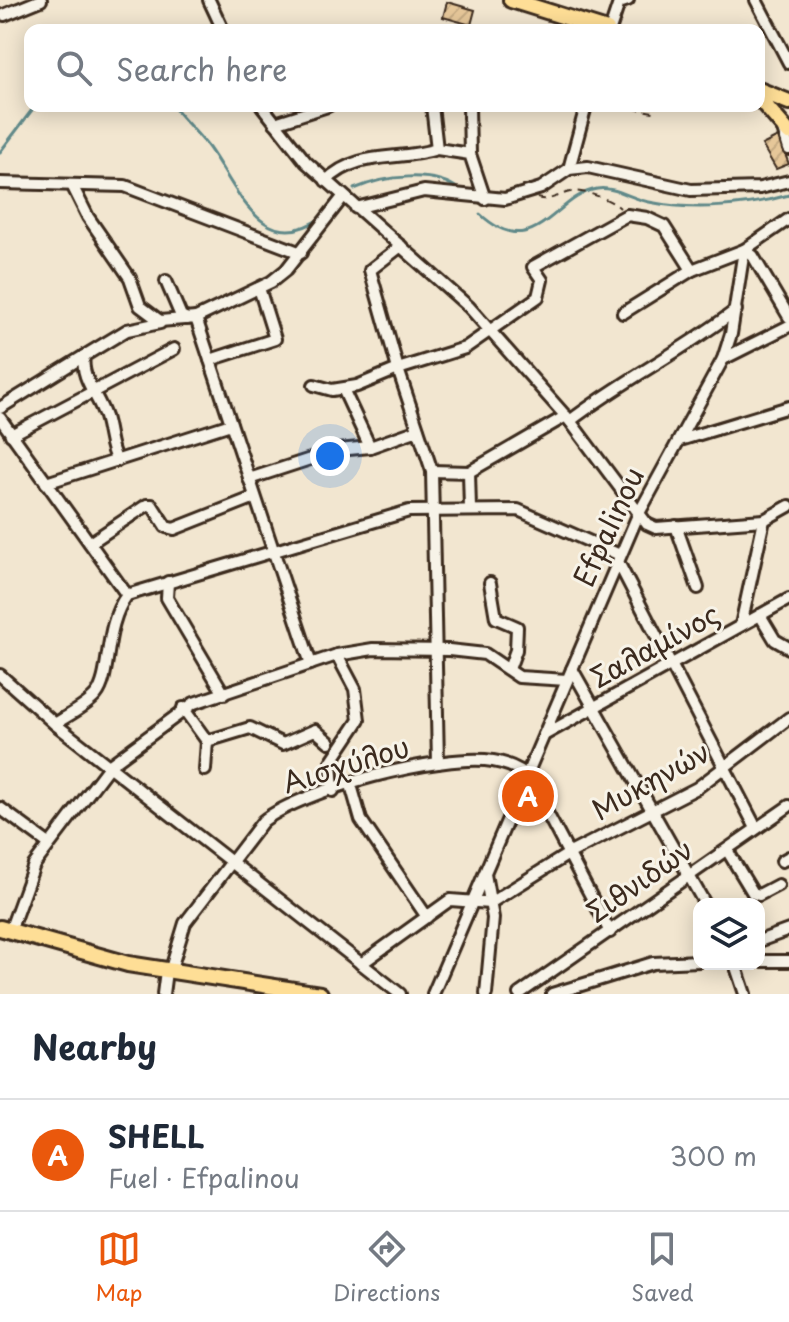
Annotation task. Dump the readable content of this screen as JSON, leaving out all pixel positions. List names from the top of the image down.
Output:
{
  "streets": {
    "street": [
      "Efpalinou",
      "Σαλαμίνος",
      "Αισχύλου",
      "Μυκηνών",
      "Σιθνιδών"
    ]
  },
  "crossings": [
    ["Efpalinou", "Σαλαμίνος"],
    ["Efpalinou", "Αισχύλου"]
  ],
  "page": {
    "search": "Search here",
    "pins": "A",
    "heading": "Nearby",
    "list": [
      {
        "mark": "A",
        "name": "SHELL",
        "note": "Fuel · Efpalinou",
        "value": "300 m"
      }
    ],
    "nav": ["Map", "Directions", "Saved"]
  }
}
